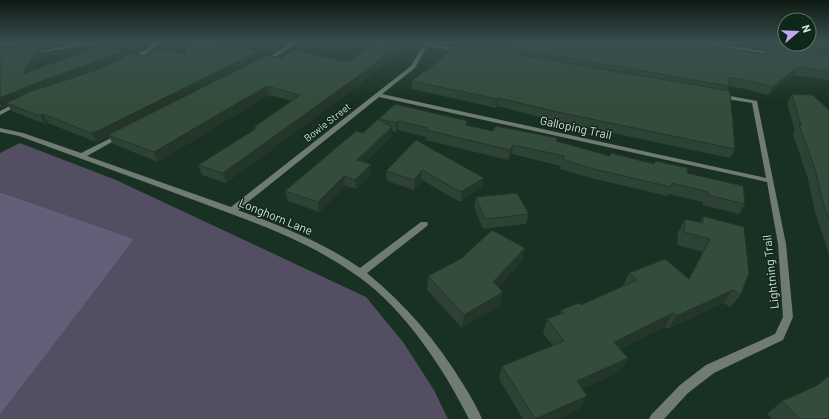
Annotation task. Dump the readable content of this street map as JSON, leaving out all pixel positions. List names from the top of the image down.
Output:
{
  "streets": {
    "street": [
      "Bowie Street",
      "Galloping Trail",
      "Longhorn Lane",
      "Lightning Trail"
    ]
  },
  "crossings": [
    ["Bowie Street", "Galloping Trail"],
    ["Bowie Street", "Longhorn Lane"],
    ["Galloping Trail", "Lightning Trail"]
  ],
  "north": "right"
}
